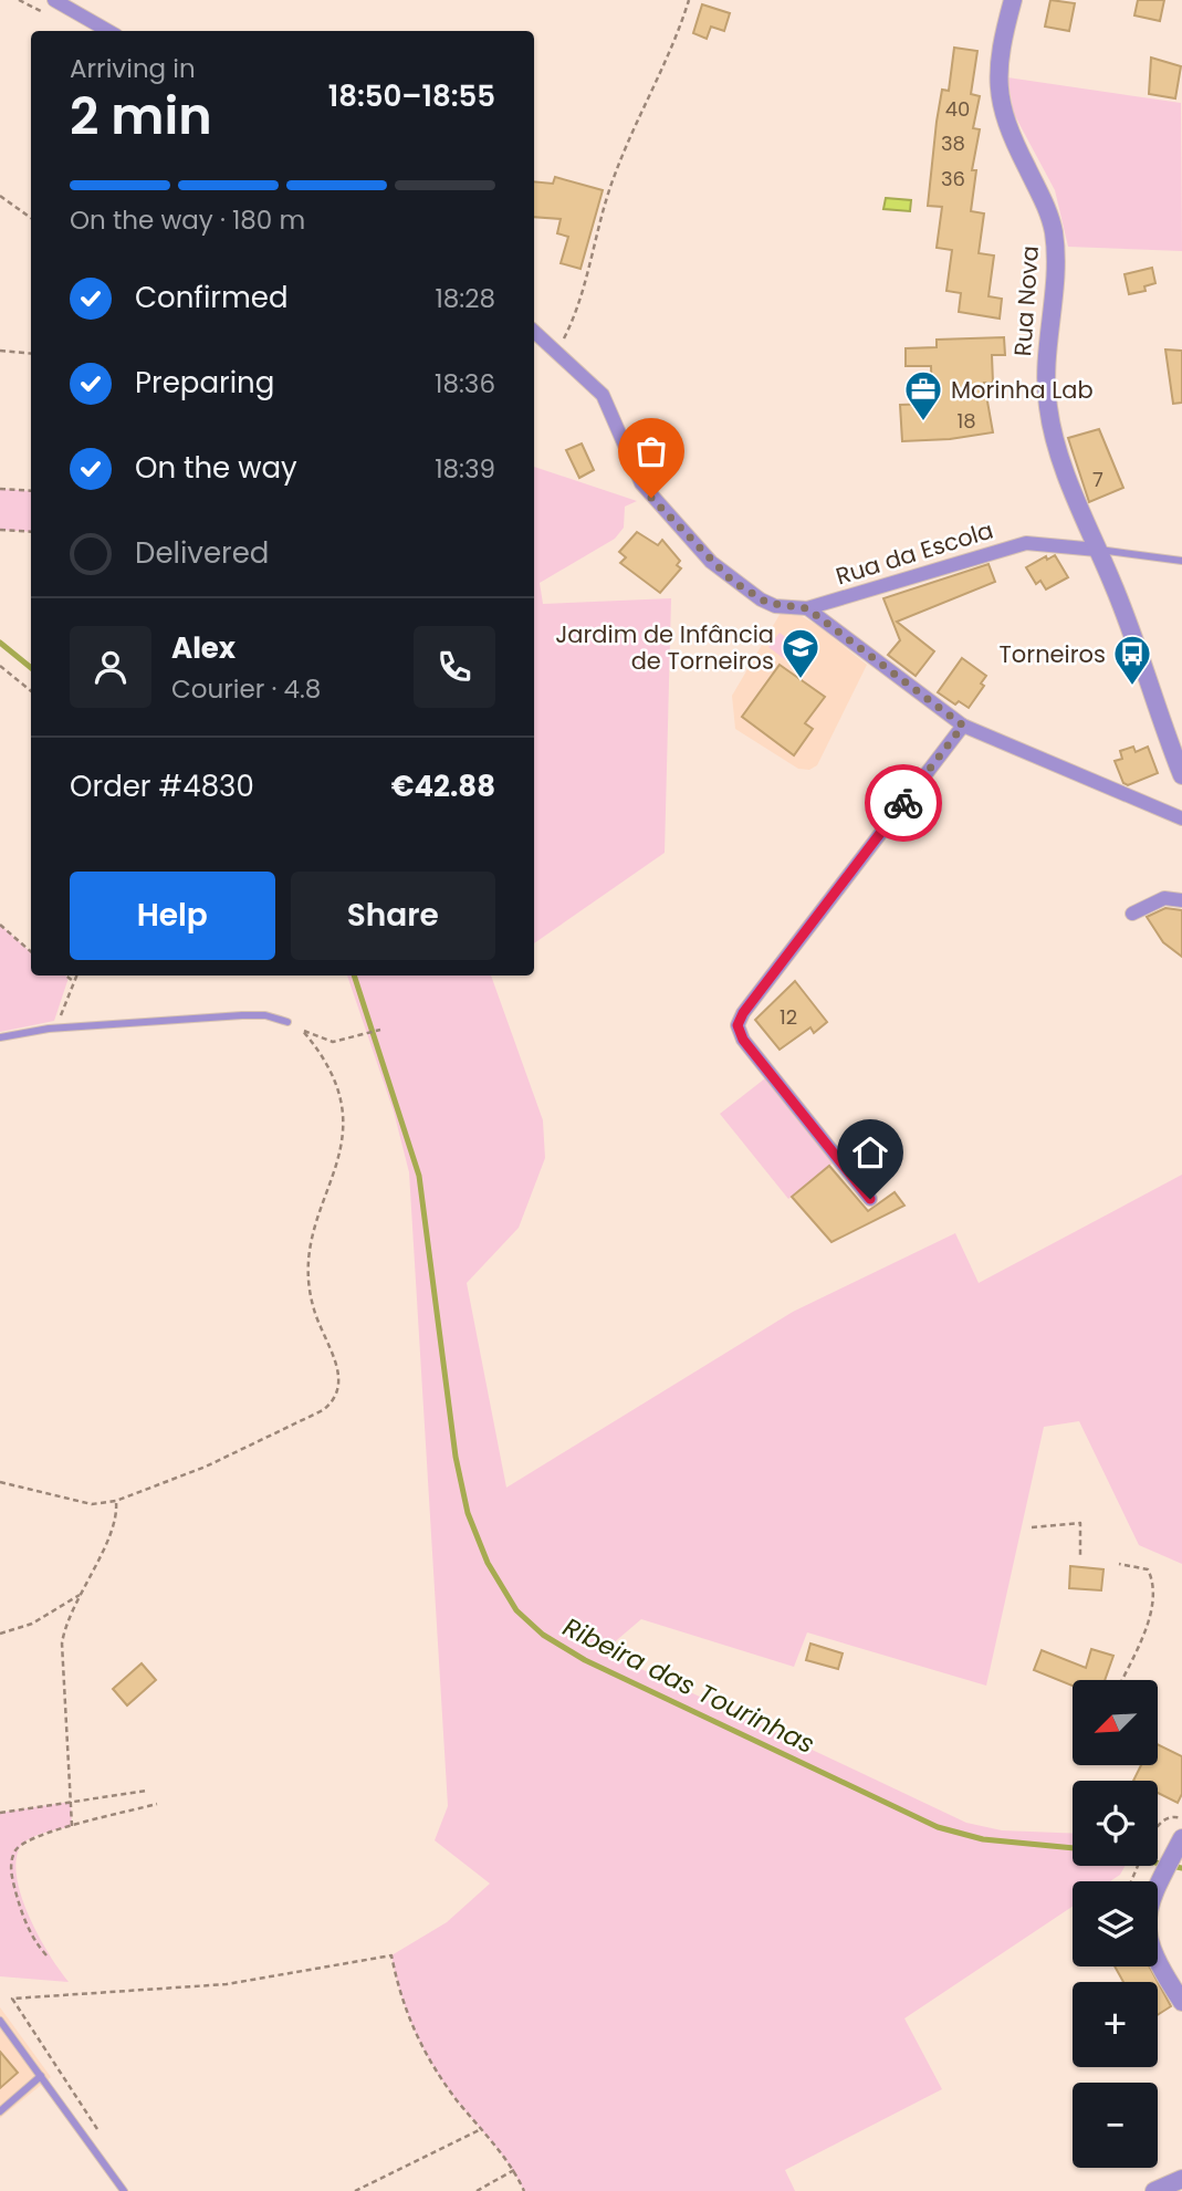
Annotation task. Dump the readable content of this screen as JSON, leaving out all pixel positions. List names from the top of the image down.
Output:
{
  "streets": {
    "street": ["Rua Nova", "Rua da Escola"]
  },
  "crossings": [
    ["Rua Nova", "Rua da Escola"]
  ],
  "water": ["Ribeira das Tourinhas"],
  "places": {
    "office": ["Morinha Lab"],
    "school or university": ["Jardim de Infância de Torneiros"],
    "bus stop": ["Torneiros"]
  },
  "house_numbers": [
    "40",
    "38",
    "36",
    "18",
    "7",
    "12"
  ],
  "north": "bottom left",
  "page": {
    "heading": ["2 min", "Arriving in", "18:50–18:55"],
    "panel": [
      "Alex",
      "Courier · 4.8",
      "Order #4830",
      "€42.88"
    ],
    "bar": "On the way · 180 m",
    "list": [
      ["Confirmed", "18:28"],
      ["Preparing", "18:36"],
      ["On the way", "18:39"],
      "Delivered"
    ],
    "buttons": ["Help", "Share"],
    "map_buttons": ["+", "−"]
  }
}
